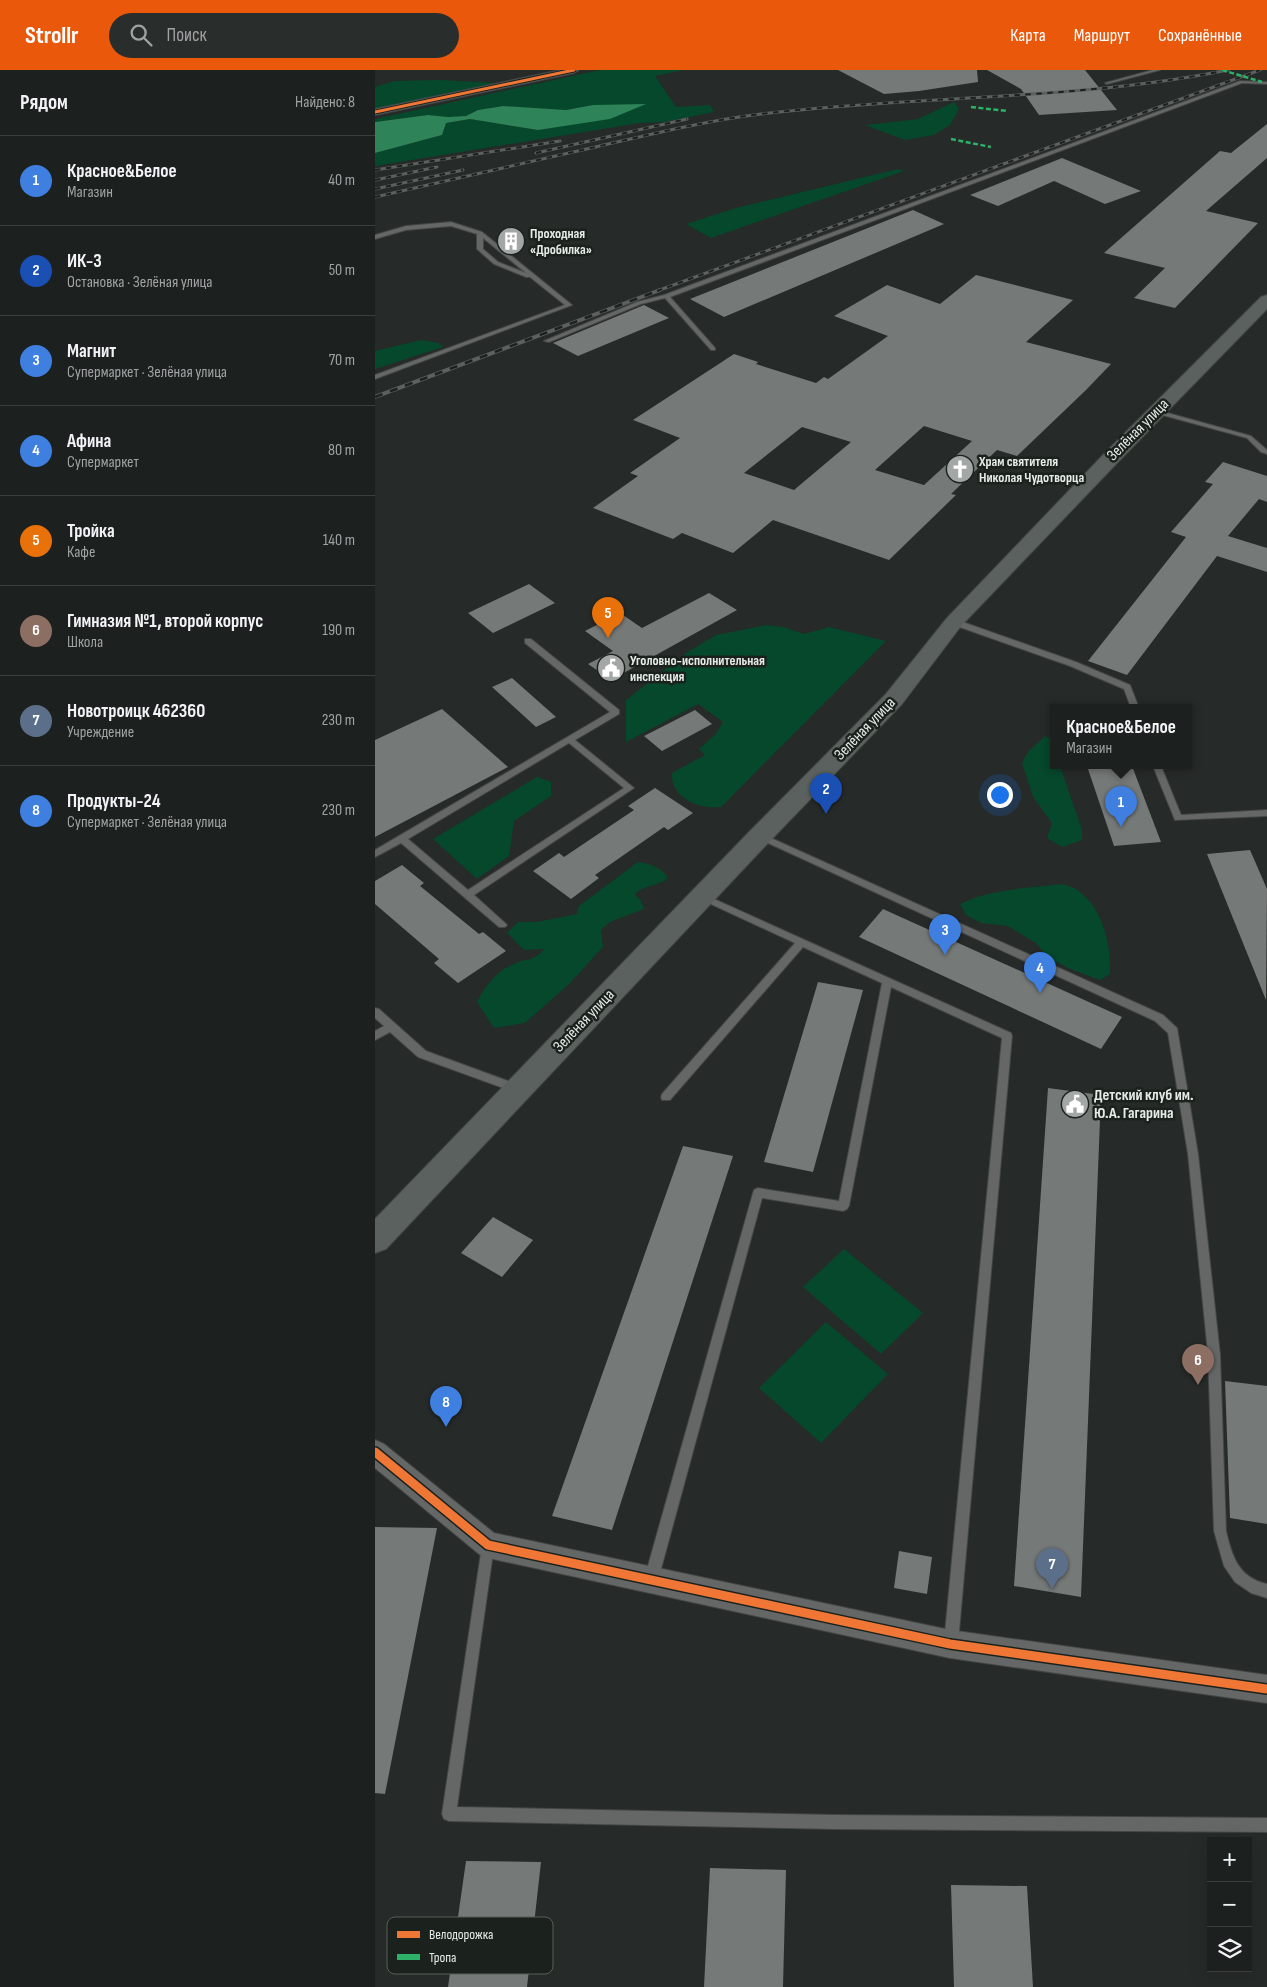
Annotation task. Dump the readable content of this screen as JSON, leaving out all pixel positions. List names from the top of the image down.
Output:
{
  "streets": {
    "main road": ["Зелёная улица"]
  },
  "places": {
    "building": ["Проходная «Дробилка»"],
    "church": ["Храм святителя Николая Чудотворца"],
    "public building": ["Уголовно-исполнительная инспекция", "Детский клуб им. Ю.А. Гагарина"]
  },
  "legend": ["Велодорожка", "Тропа"],
  "page": {
    "header": "Strollr",
    "search": "Поиск",
    "nav": ["Карта", "Маршрут", "Сохранённые"],
    "heading": ["Рядом", "Найдено: 8"],
    "list": [
      {
        "mark": "1",
        "name": "Красное&Белое",
        "note": "Магазин",
        "value": "40 m"
      },
      {
        "mark": "2",
        "name": "ИК-3",
        "note": "Остановка · Зелёная улица",
        "value": "50 m"
      },
      {
        "mark": "3",
        "name": "Магнит",
        "note": "Супермаркет · Зелёная улица",
        "value": "70 m"
      },
      {
        "mark": "4",
        "name": "Афина",
        "note": "Супермаркет",
        "value": "80 m"
      },
      {
        "mark": "5",
        "name": "Тройка",
        "note": "Кафе",
        "value": "140 m"
      },
      {
        "mark": "6",
        "name": "Гимназия №1, второй корпус",
        "note": "Школа",
        "value": "190 m"
      },
      {
        "mark": "7",
        "name": "Новотроицк 462360",
        "note": "Учреждение",
        "value": "230 m"
      },
      {
        "mark": "8",
        "name": "Продукты-24",
        "note": "Супермаркет · Зелёная улица",
        "value": "230 m"
      }
    ],
    "pins": [
      "5",
      "2",
      "1",
      "3",
      "4",
      "6",
      "8",
      "7"
    ],
    "popup": ["Красное&Белое", "Магазин"],
    "map_buttons": ["+", "−"]
  }
}
